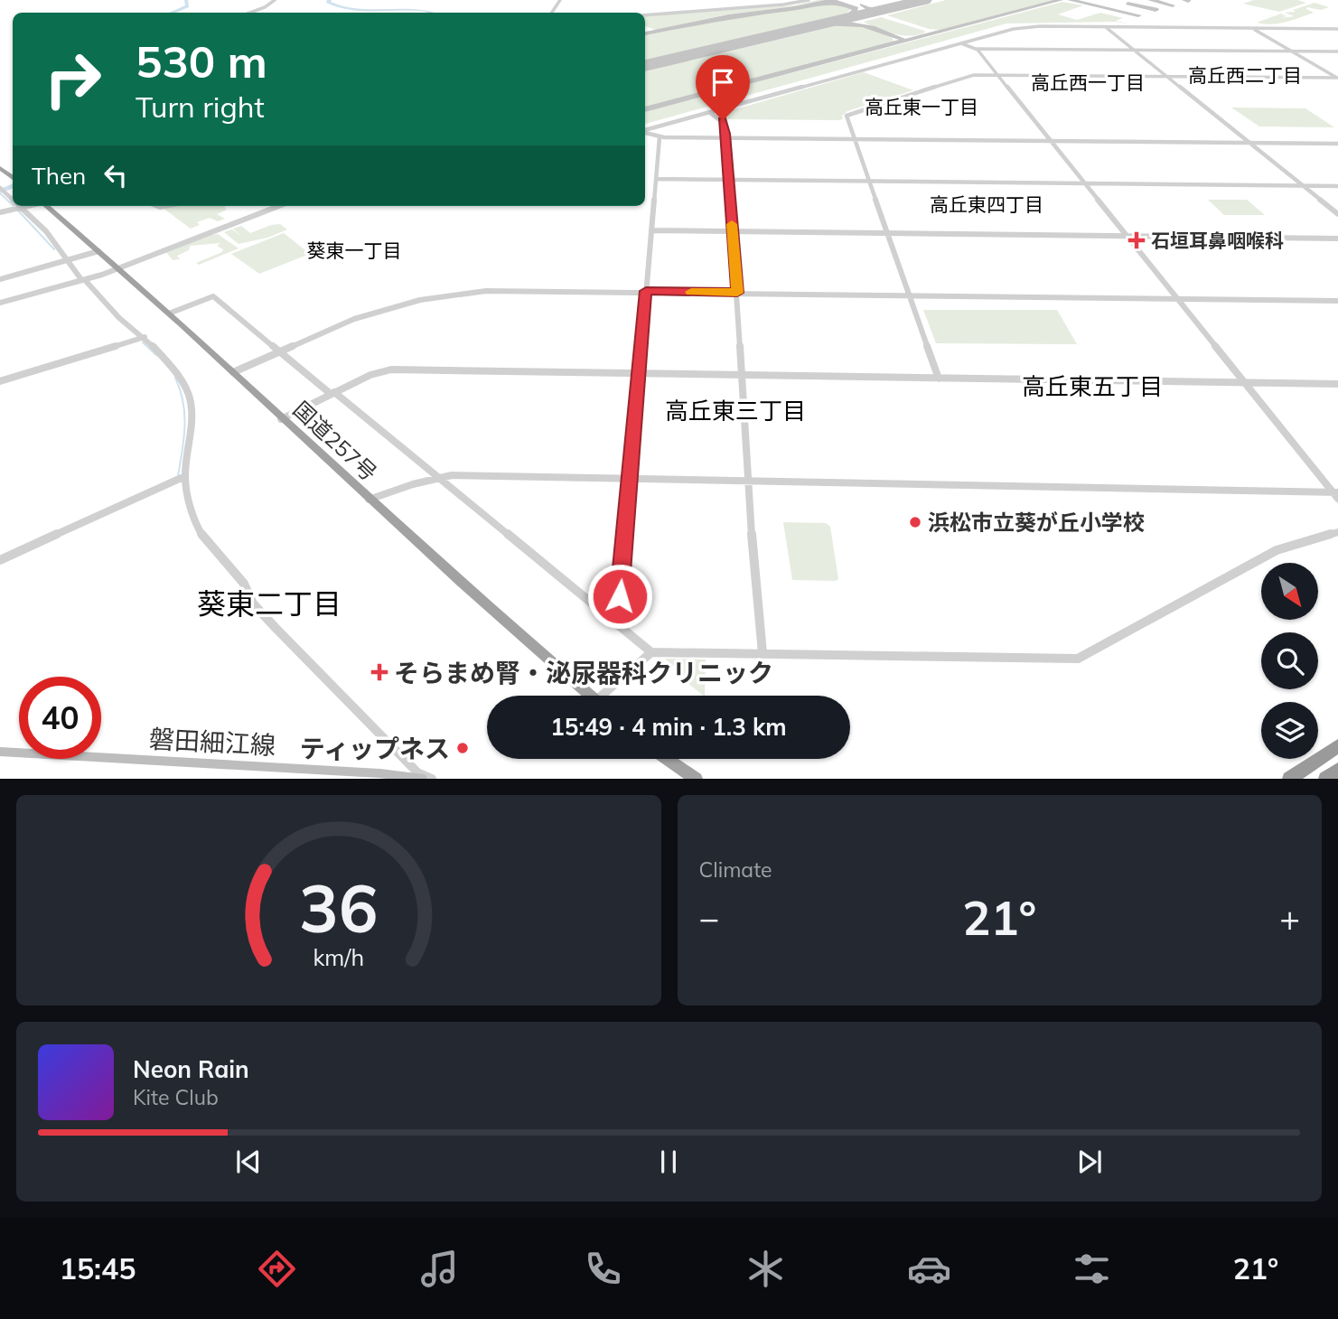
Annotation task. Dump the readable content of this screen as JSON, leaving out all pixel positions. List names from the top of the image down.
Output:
{
  "streets": {
    "highway": ["国道257号"],
    "main road": ["磐田細江線"]
  },
  "districts": [
    "高丘西二丁目",
    "高丘西一丁目",
    "高丘東一丁目",
    "高丘東四丁目",
    "葵東一丁目",
    "高丘東五丁目",
    "高丘東三丁目",
    "葵東二丁目"
  ],
  "places": {
    "health": ["石垣耳鼻咽喉科", "そらまめ腎・泌尿器科クリニック"],
    "other": ["浜松市立葵が丘小学校", "ティップネス"]
  },
  "north": "bottom right",
  "page": {
    "turn": ["530 m", "Turn right"],
    "then": "Then",
    "limit": "40",
    "trip": "15:49 · 4 min · 1.3 km",
    "tile": "Climate",
    "heat": ["−", "21°", "+"],
    "song": ["Neon Rain", "Kite Club"],
    "tabs": ["15:45", "21°"],
    "gauge": ["36", "km/h"]
  }
}
